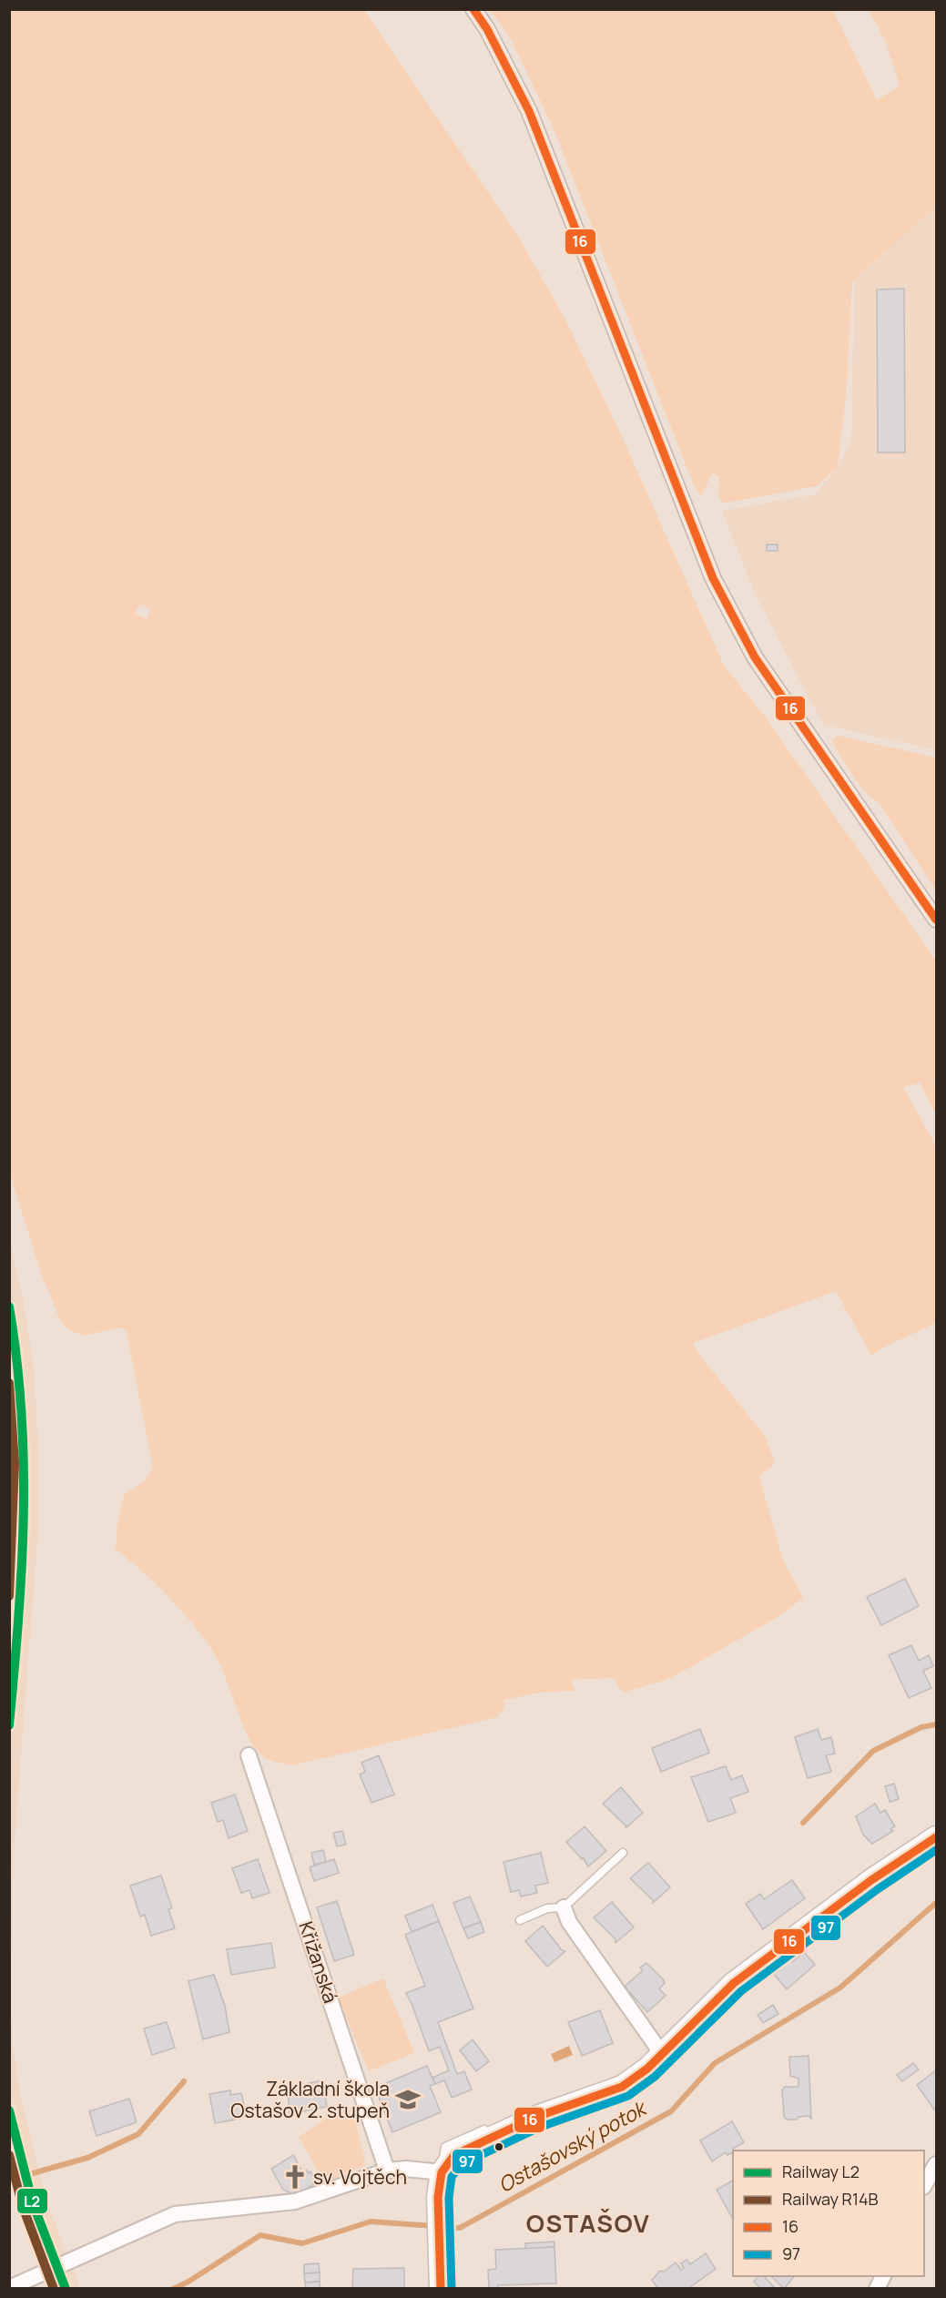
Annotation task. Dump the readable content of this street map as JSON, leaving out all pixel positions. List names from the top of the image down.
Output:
{
  "streets": {
    "street": ["Křižanská"]
  },
  "districts": ["OSTAŠOV"],
  "water": ["Ostašovský potok"],
  "places": {
    "school or university": ["Základní škola Ostašov 2. stupeň"],
    "church": ["sv. Vojtěch"]
  },
  "lines": [
    "transit line 16",
    "rail line L2",
    "rail line R14B",
    "transit line 97"
  ],
  "legend": [
    "Railway L2",
    "Railway R14B",
    "16",
    "97"
  ]
}
